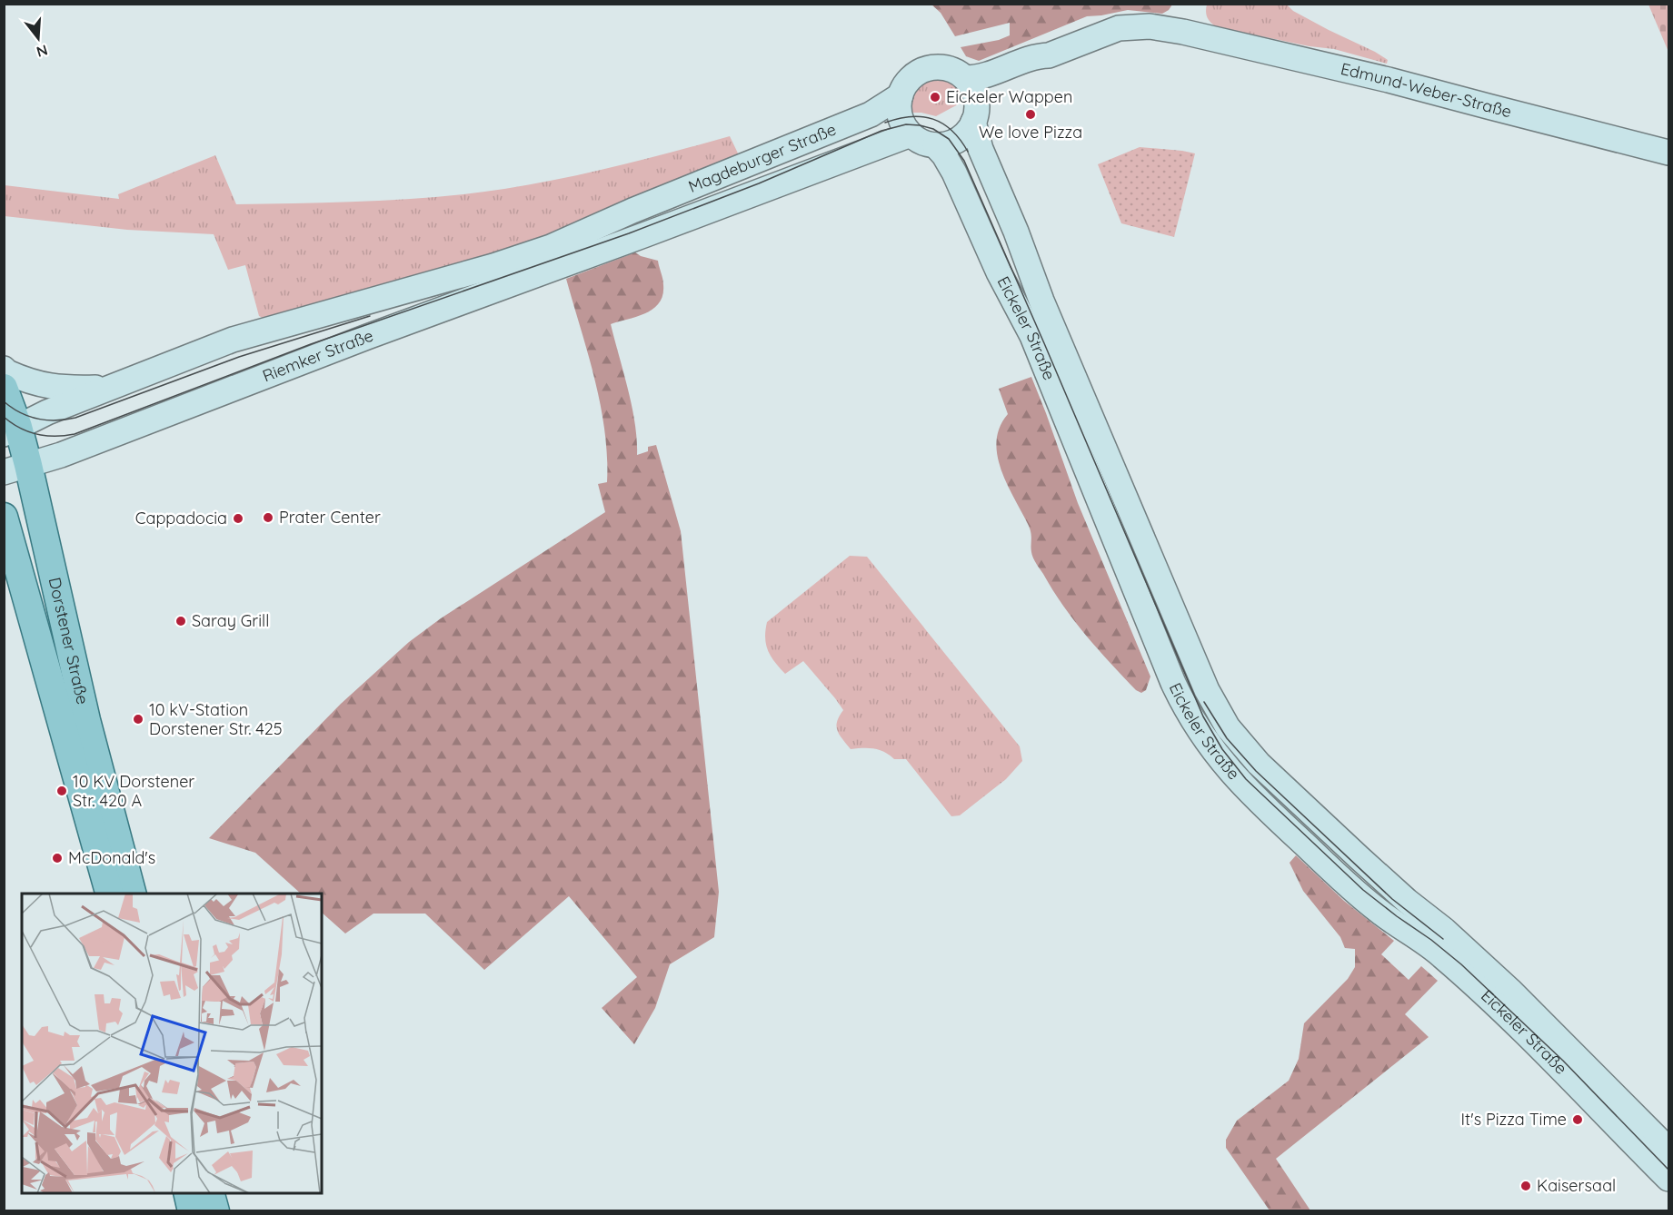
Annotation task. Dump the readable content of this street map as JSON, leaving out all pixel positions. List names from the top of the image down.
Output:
{
  "streets": {
    "main road": [
      "Edmund-Weber-Straße",
      "Magdeburger Straße",
      "Eickeler Straße",
      "Riemker Straße",
      "Dorstener Straße"
    ]
  },
  "crossings": [
    ["Magdeburger Straße", "Eickeler Straße"],
    ["Magdeburger Straße", "Riemker Straße"],
    ["Riemker Straße", "Dorstener Straße"]
  ],
  "places": [
    "Eickeler Wappen",
    "We love Pizza",
    "Prater Center",
    "Cappadocia",
    "Saray Grill",
    "10 kV-Station Dorstener Str. 425",
    "10 KV Dorstener Str. 420 A",
    "McDonald's",
    "It's Pizza Time",
    "Kaisersaal"
  ],
  "north": "bottom"
}
